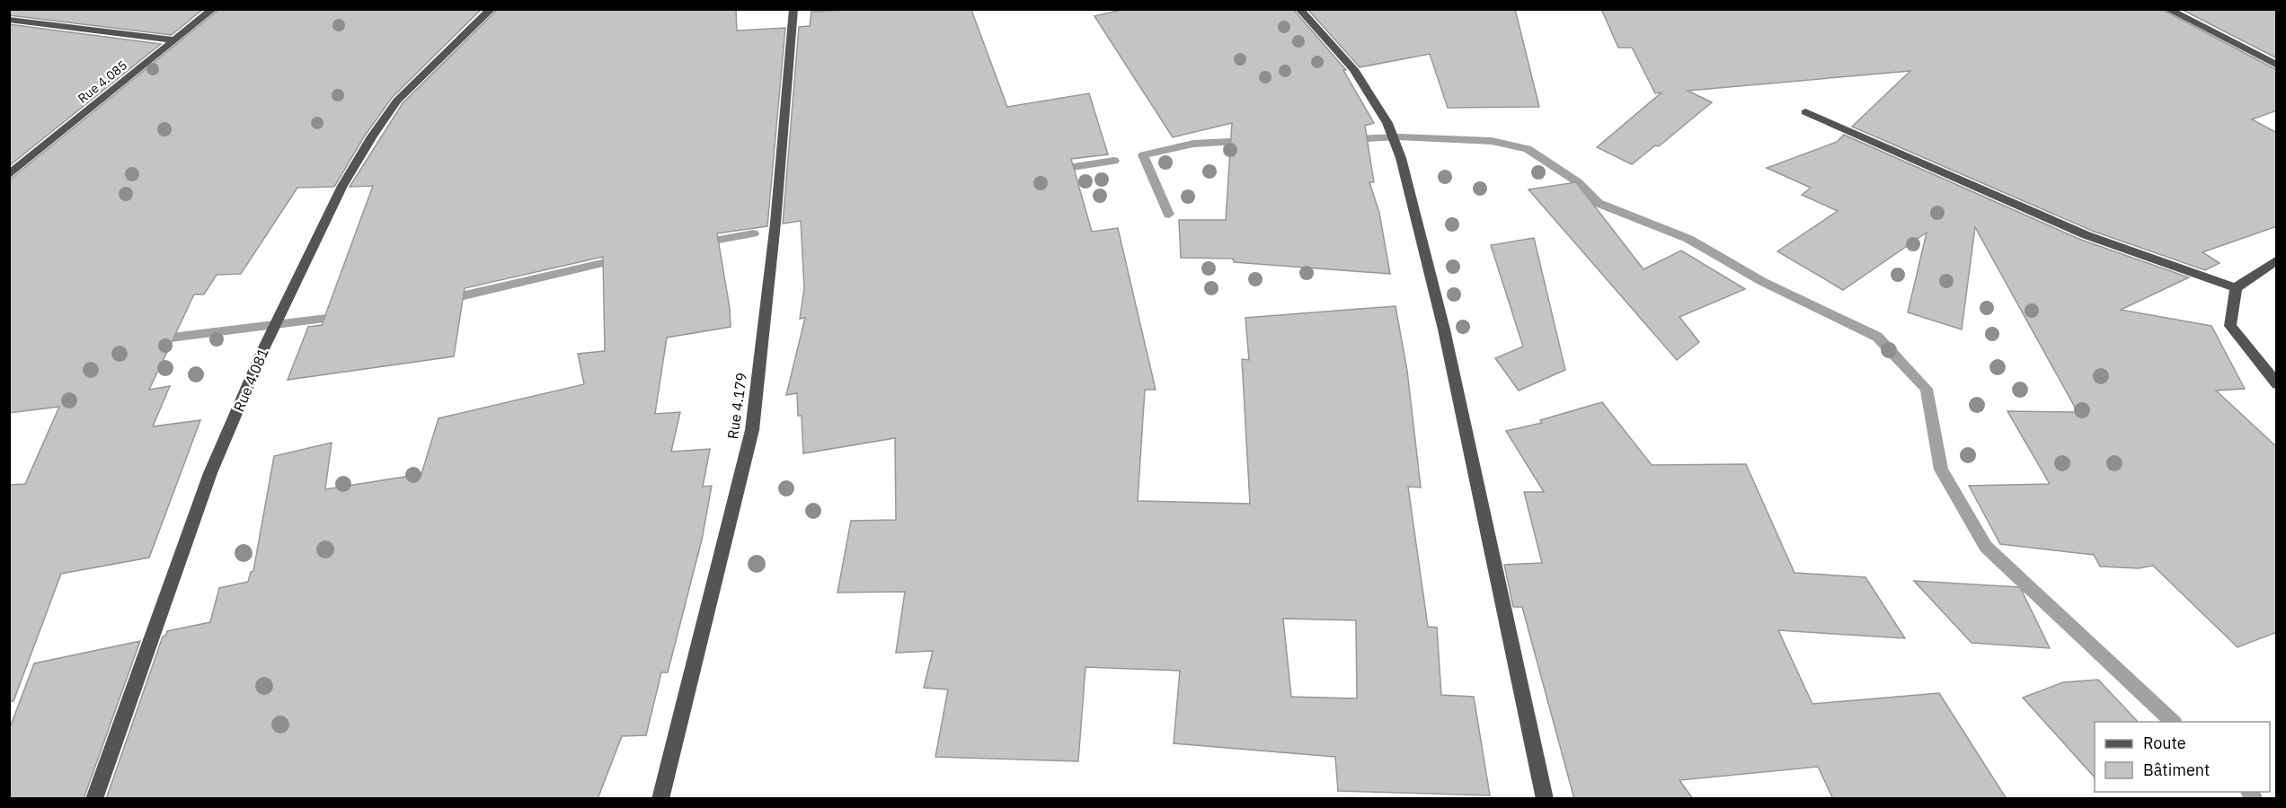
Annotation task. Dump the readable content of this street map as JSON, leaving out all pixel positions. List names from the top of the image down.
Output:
{
  "streets": {
    "street": ["Rue 4.085", "Rue 4.081", "Rue 4.179"]
  },
  "legend": ["Route", "Bâtiment"]
}
